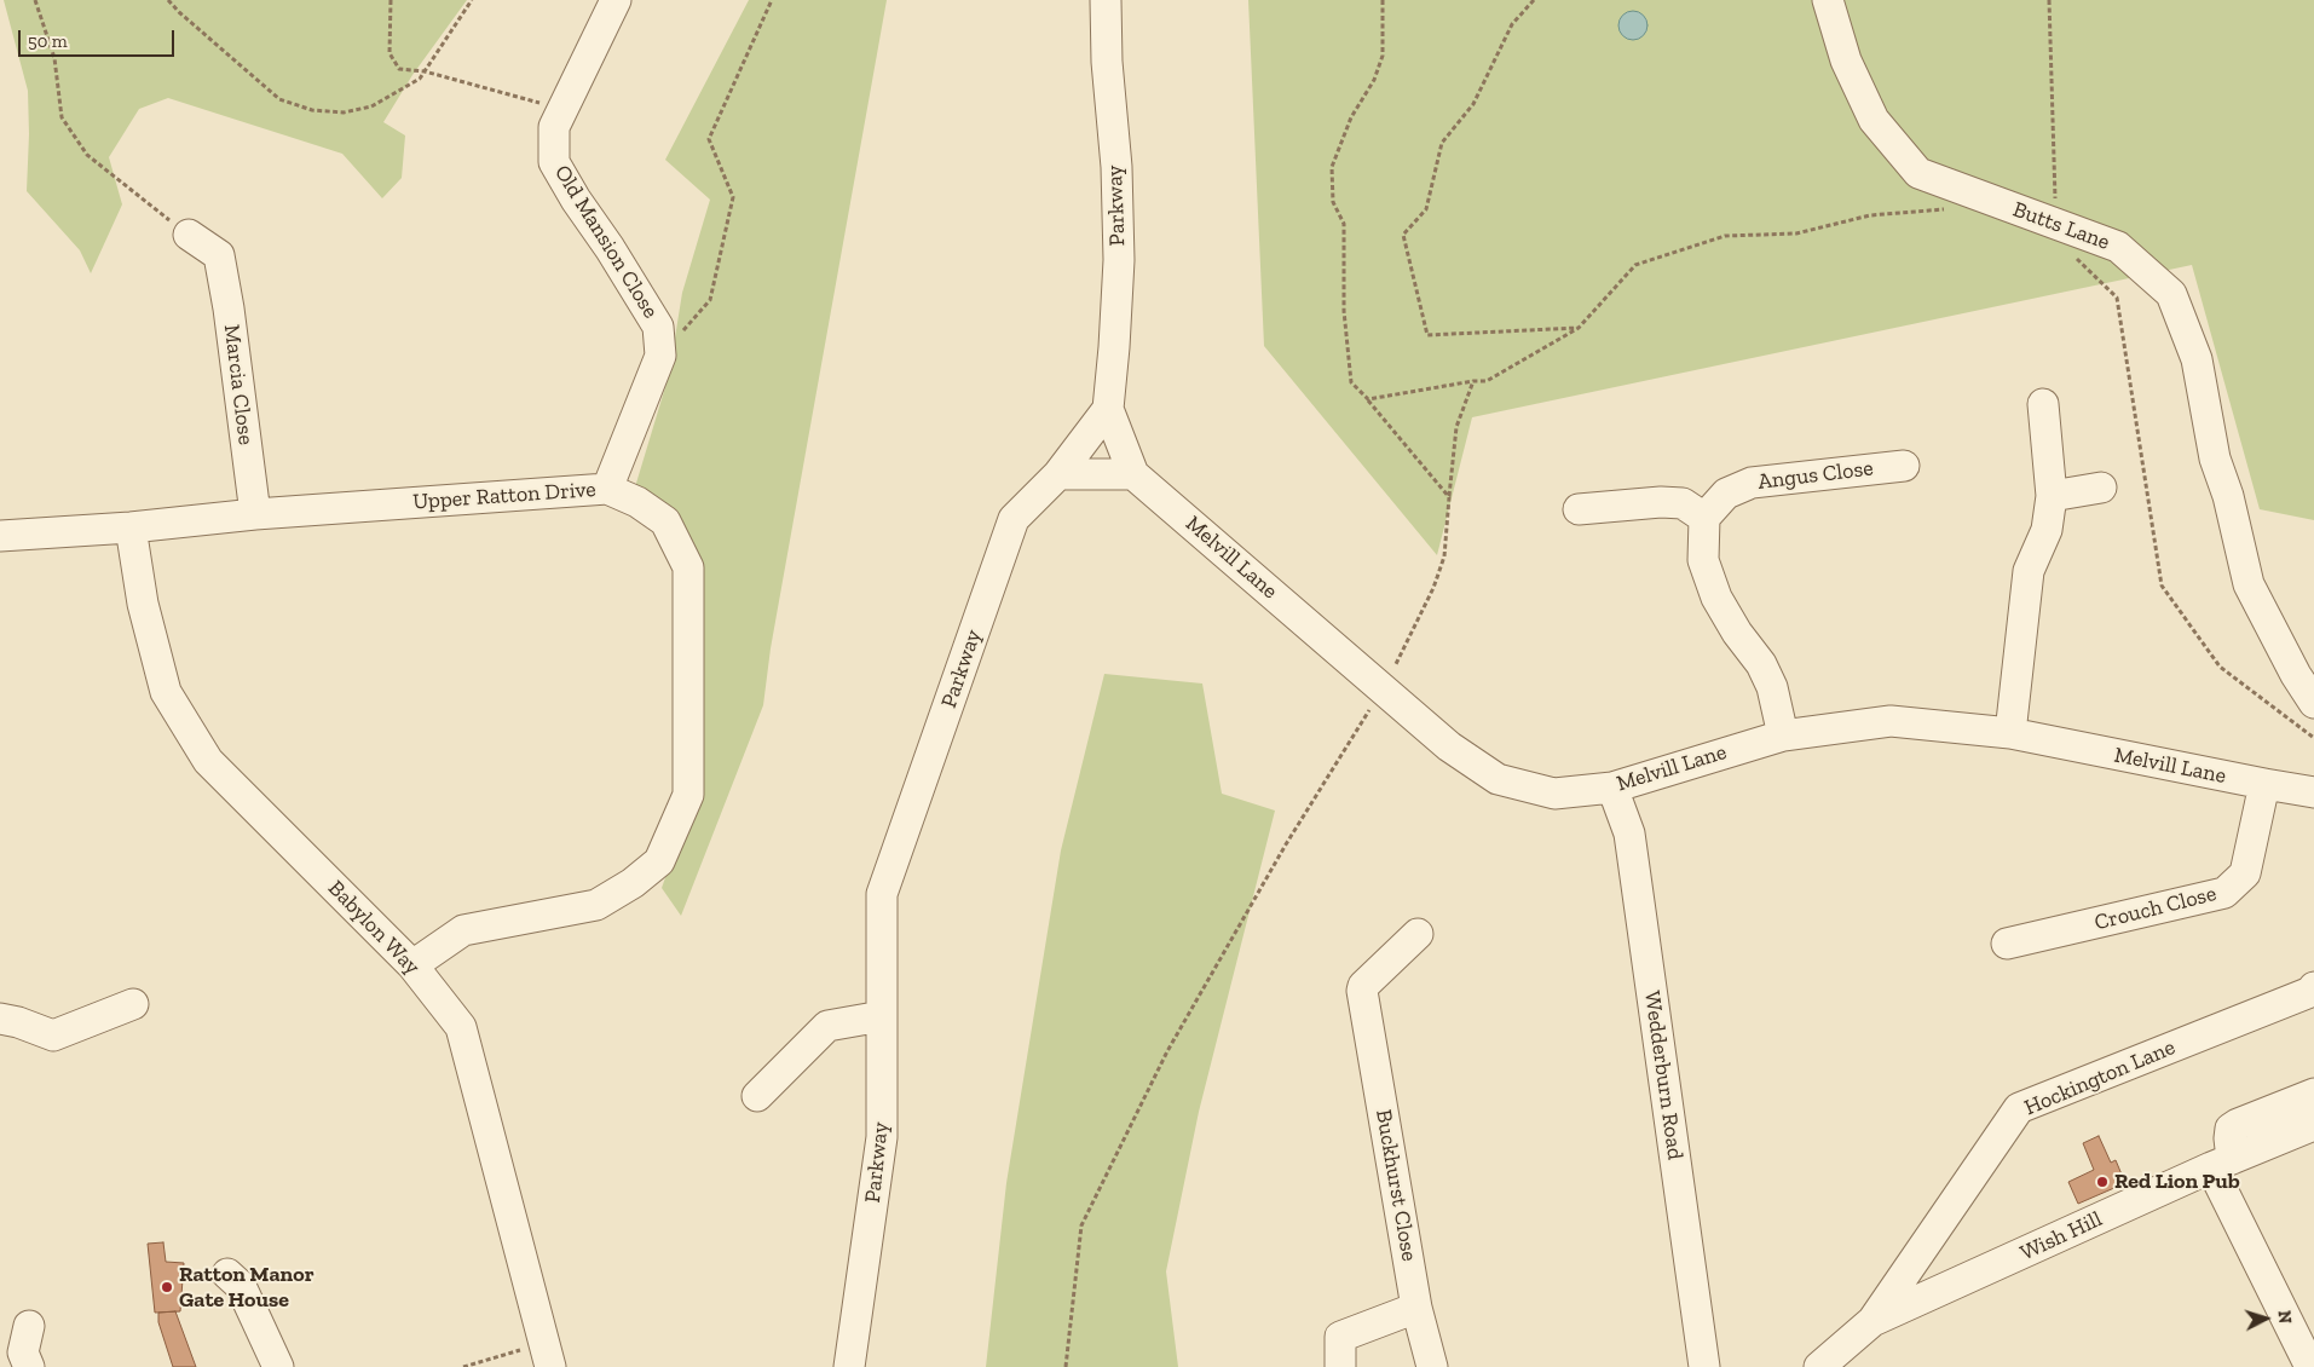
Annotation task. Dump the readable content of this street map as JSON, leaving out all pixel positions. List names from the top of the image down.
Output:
{
  "streets": {
    "street": [
      "Parkway",
      "Butts Lane",
      "Old Mansion Close",
      "Marcia Close",
      "Angus Close",
      "Upper Ratton Drive",
      "Melvill Lane",
      "Crouch Close",
      "Babylon Way",
      "Wedderburn Road",
      "Hockington Lane",
      "Buckhurst Close",
      "Wish Hill"
    ]
  },
  "crossings": [
    ["Old Mansion Close", "Upper Ratton Drive"],
    ["Marcia Close", "Upper Ratton Drive"],
    ["Upper Ratton Drive", "Babylon Way"],
    ["Melvill Lane", "Crouch Close"],
    ["Melvill Lane", "Wedderburn Road"],
    ["Hockington Lane", "Wish Hill"]
  ],
  "places": ["Red Lion Pub", "Ratton Manor Gate House"],
  "scale_bar": "50 m",
  "north": "right"
}
